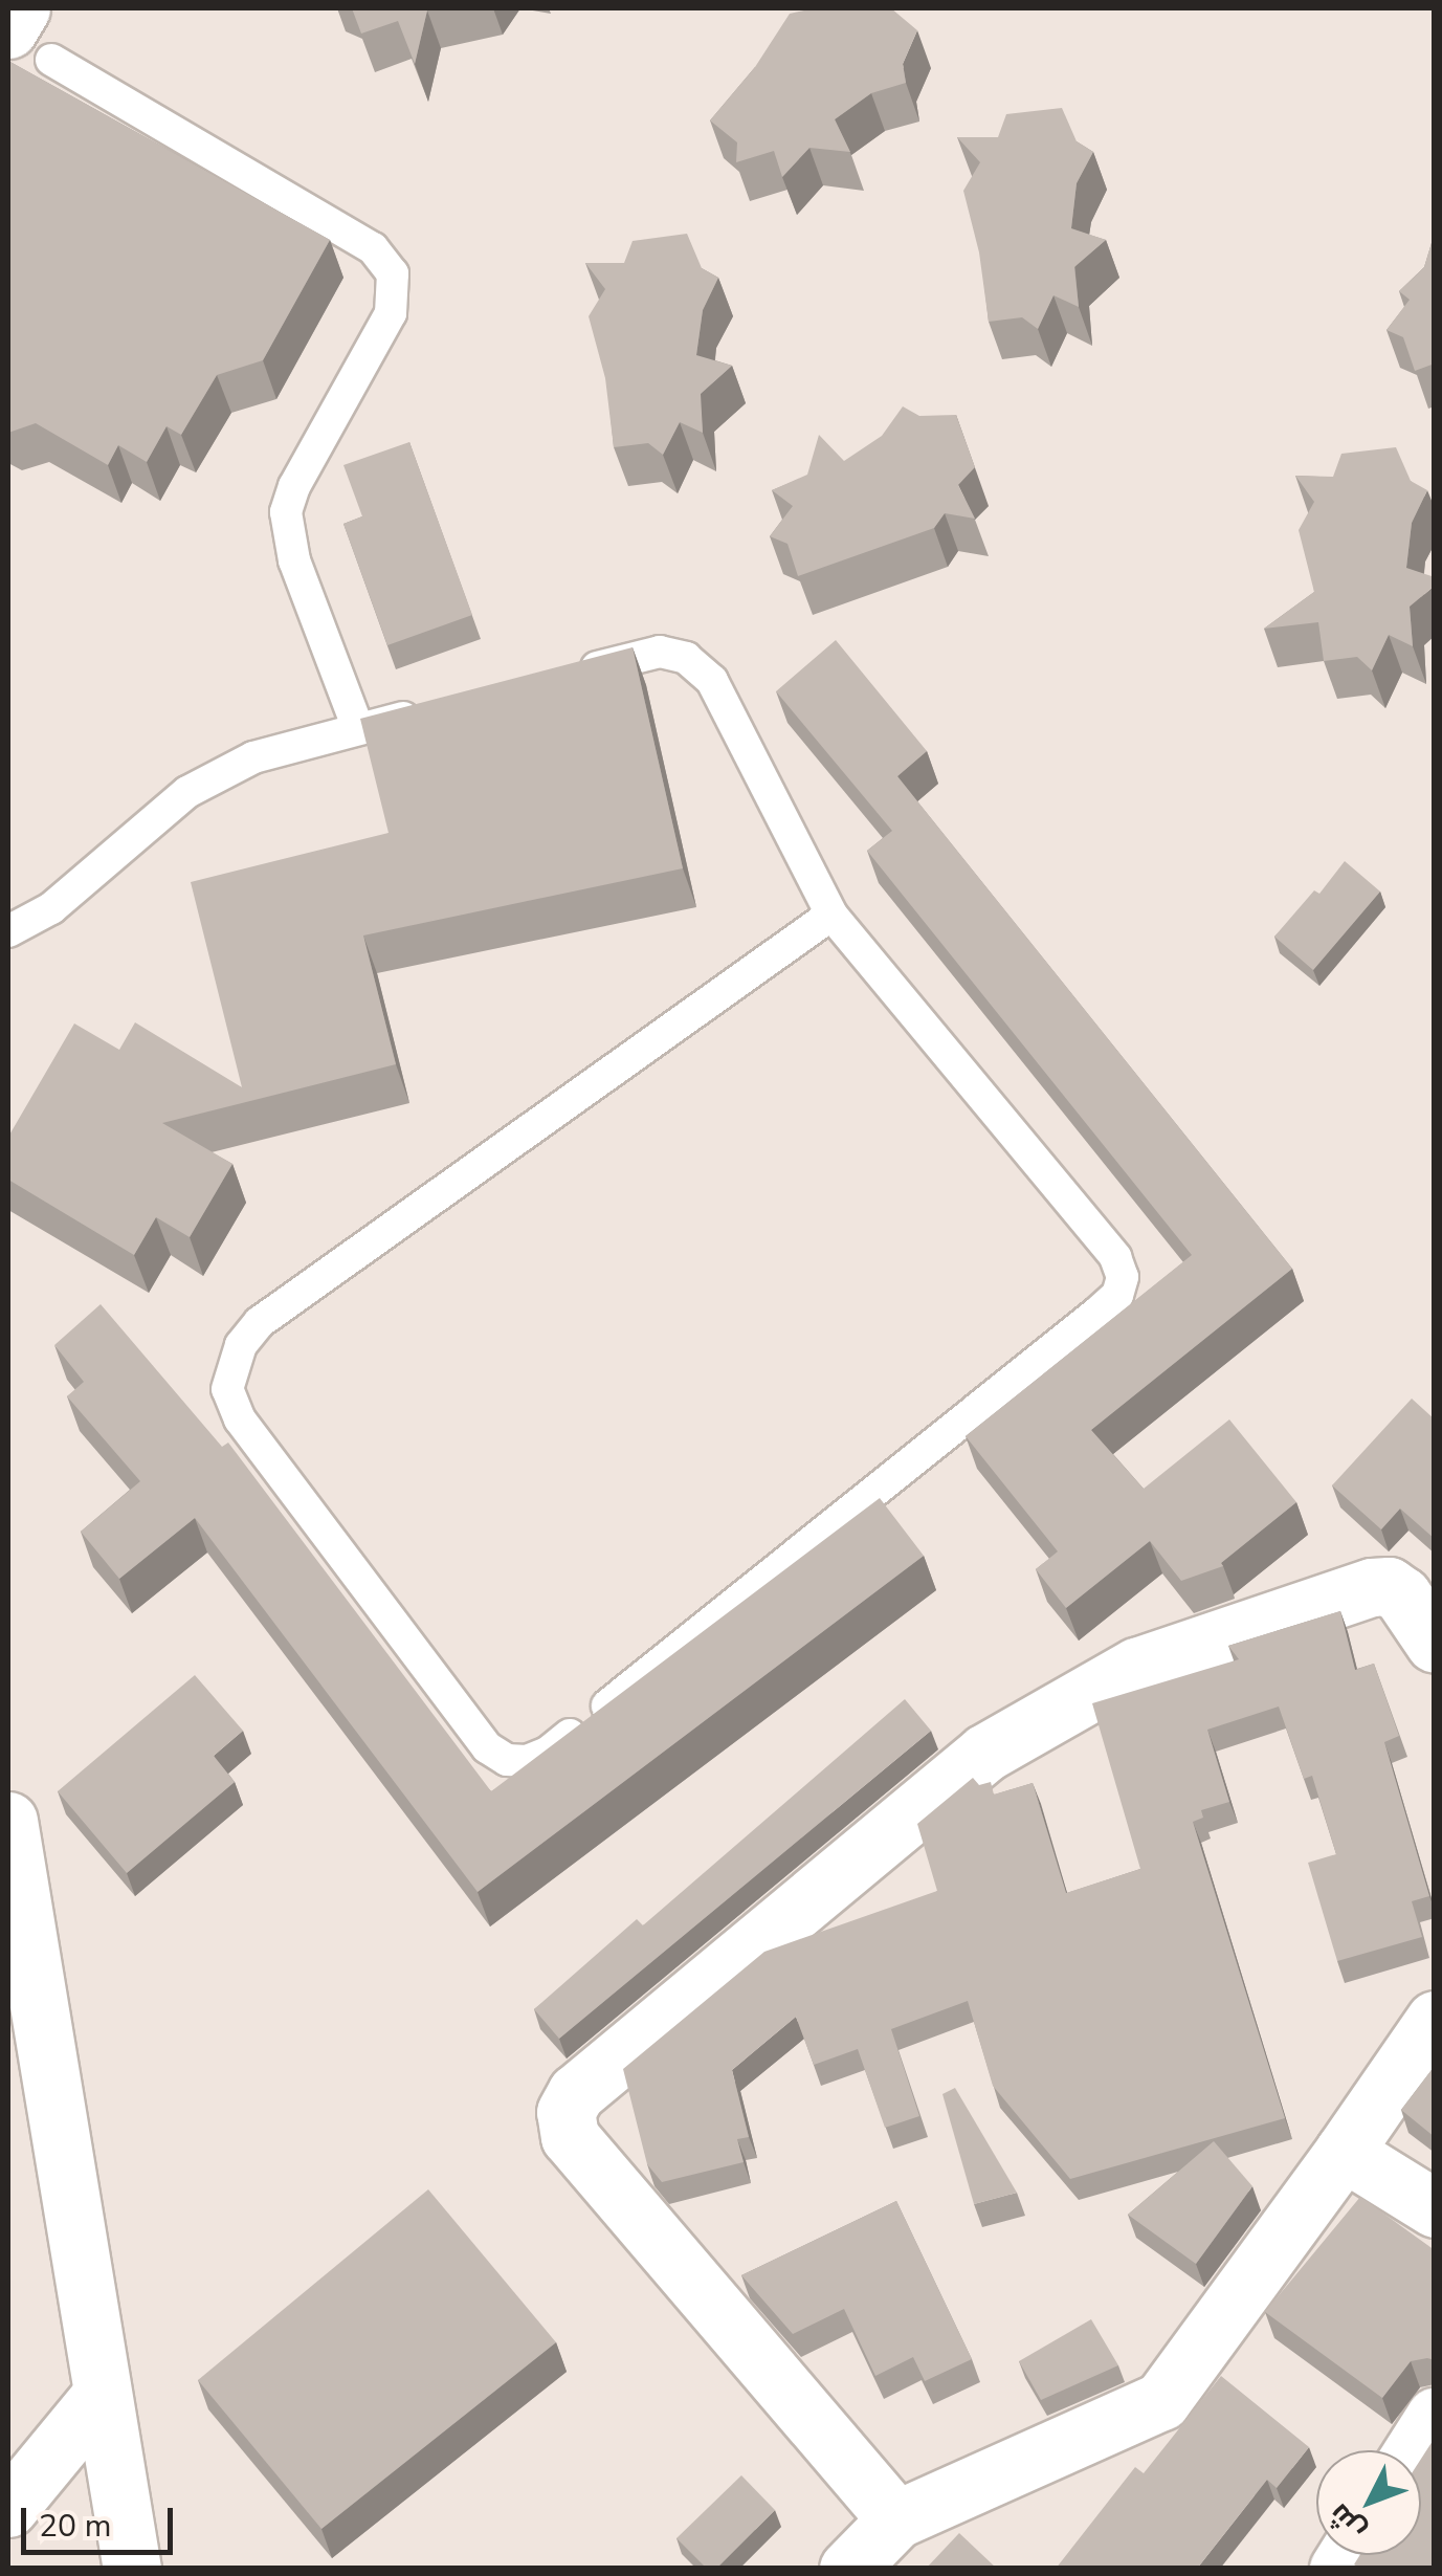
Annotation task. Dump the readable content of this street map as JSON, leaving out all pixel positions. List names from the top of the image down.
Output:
{
  "scale_bar": "20 m",
  "north": "bottom left"
}
